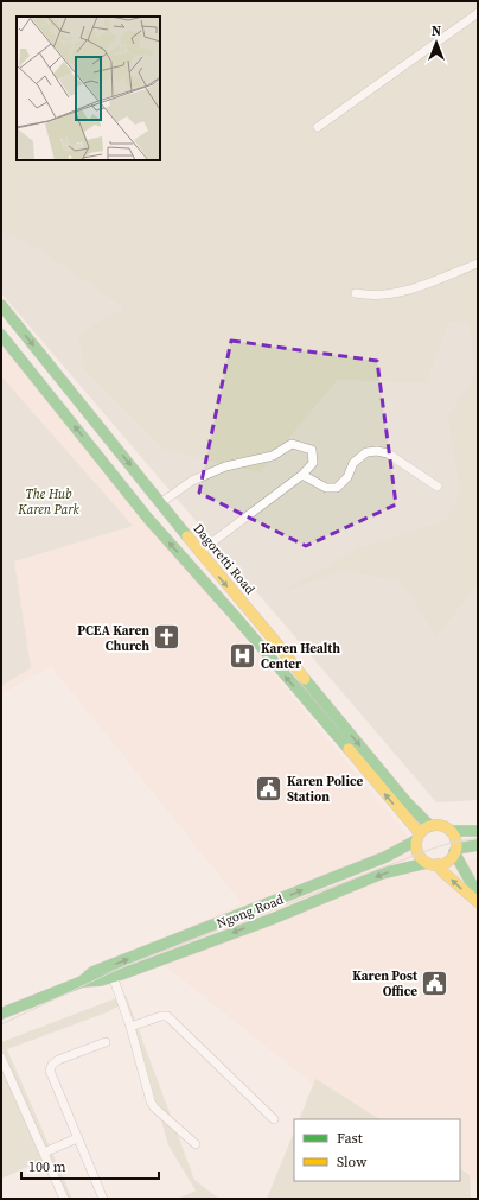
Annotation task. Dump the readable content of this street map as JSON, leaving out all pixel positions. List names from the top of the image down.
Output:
{
  "streets": {
    "main road": ["Dagoretti Road", "Ngong Road"]
  },
  "crossings": [
    ["Dagoretti Road", "Ngong Road"]
  ],
  "parks": ["The Hub Karen Park"],
  "places": {
    "church": ["PCEA Karen Church"],
    "hospital": ["Karen Health Center"],
    "public building": ["Karen Police Station", "Karen Post Office"]
  },
  "legend": ["Fast", "Slow"],
  "scale_bar": "100 m",
  "north": "top"
}
